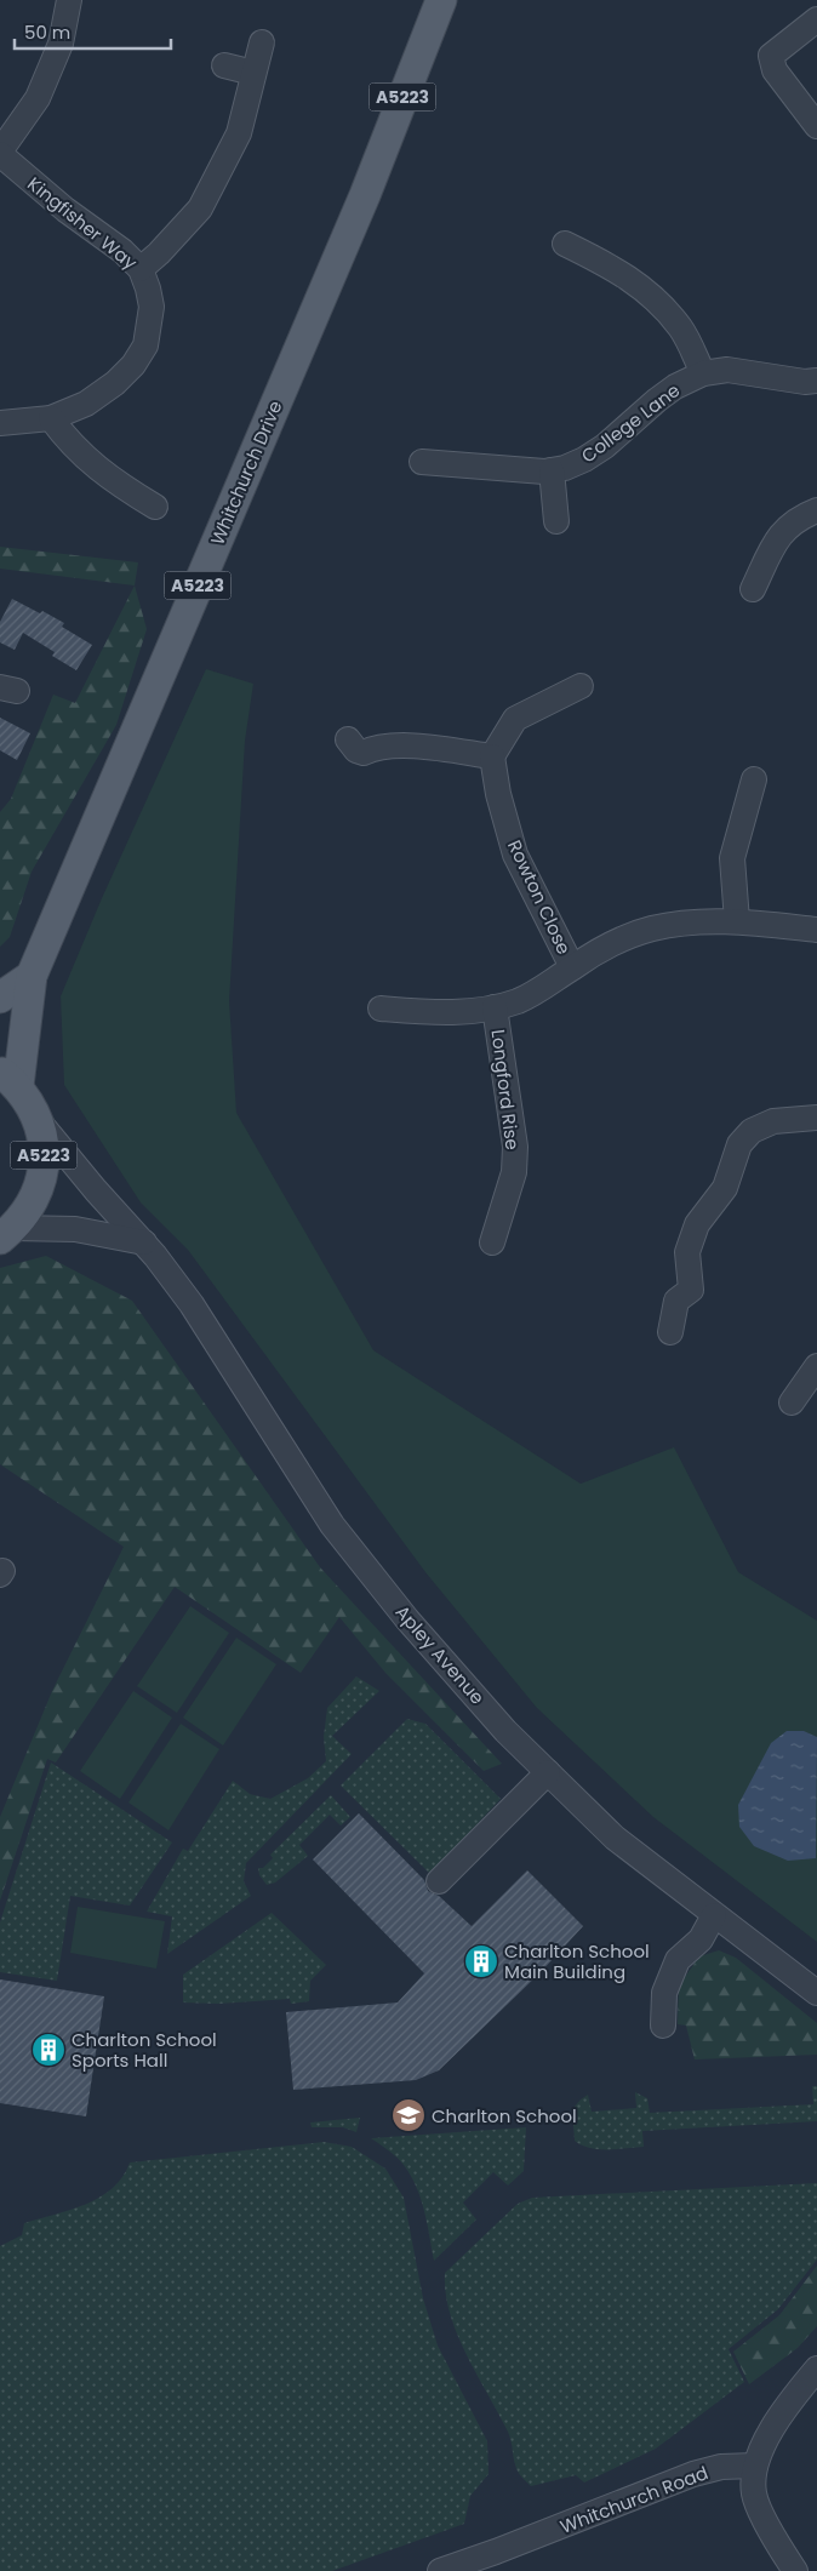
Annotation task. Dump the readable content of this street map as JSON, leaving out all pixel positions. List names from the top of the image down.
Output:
{
  "streets": {
    "main road": ["A5223", "Whitchurch Drive"],
    "street": [
      "Kingfisher Way",
      "College Lane",
      "Rowton Close",
      "Longford Rise",
      "Apley Avenue",
      "Whitchurch Road"
    ]
  },
  "crossings": [
    ["Whitchurch Drive", "Apley Avenue"]
  ],
  "places": {
    "building": ["Charlton School Main Building", "Charlton School Sports Hall"],
    "school or university": ["Charlton School"]
  },
  "scale_bar": "50 m"
}
